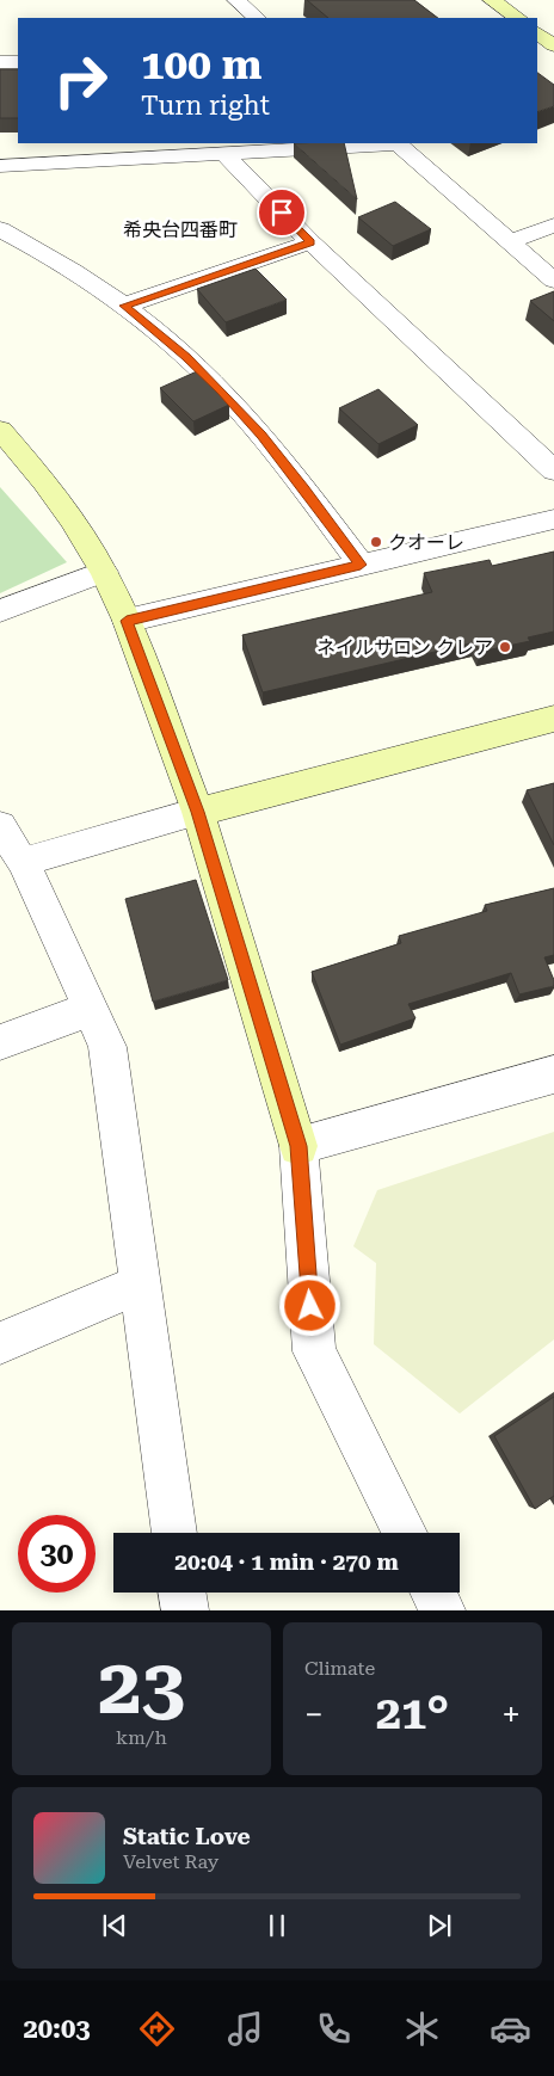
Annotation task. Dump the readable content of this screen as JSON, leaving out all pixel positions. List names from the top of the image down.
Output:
{
  "districts": ["希央台四番町"],
  "places": ["クオーレ", "ネイルサロン クレア"],
  "page": {
    "turn": ["100 m", "Turn right"],
    "limit": "30",
    "trip": "20:04 · 1 min · 270 m",
    "tile": [
      ["23", "km/h"],
      "Climate"
    ],
    "heat": ["−", "21°", "+"],
    "song": ["Static Love", "Velvet Ray"],
    "tabs": "20:03"
  }
}
